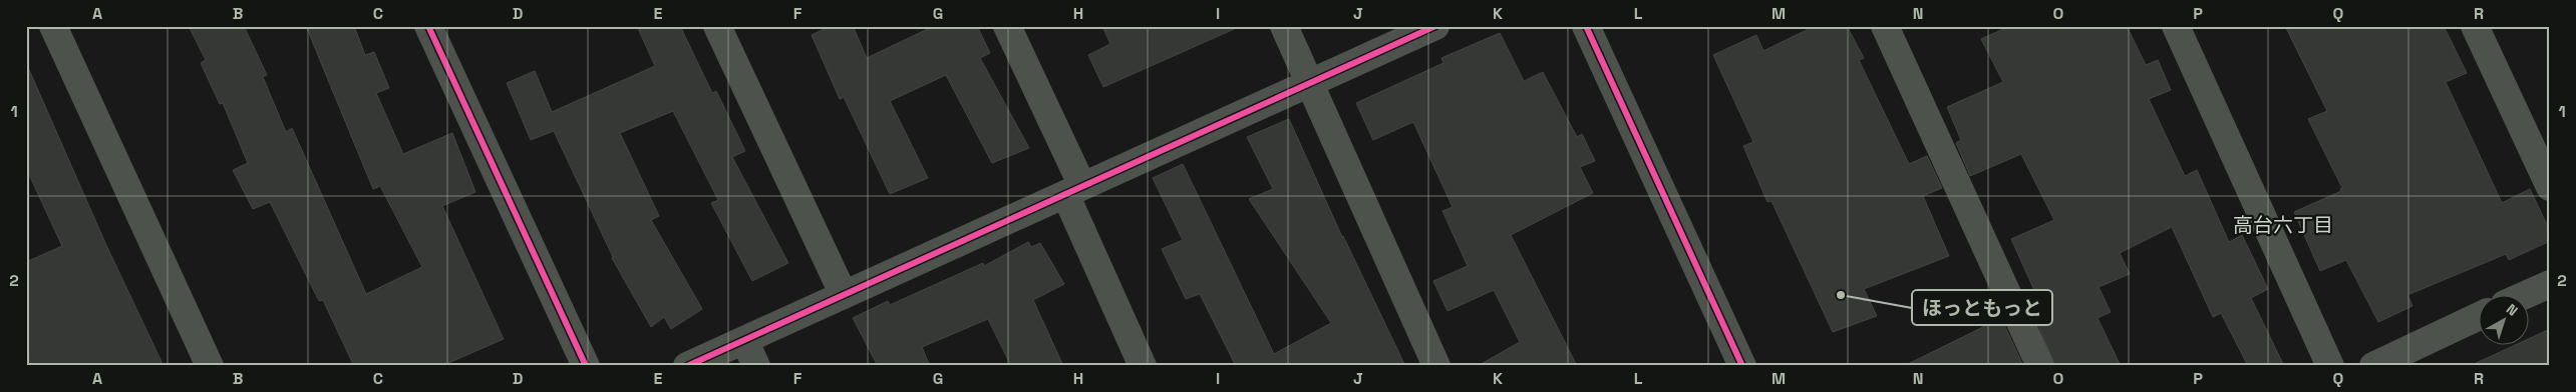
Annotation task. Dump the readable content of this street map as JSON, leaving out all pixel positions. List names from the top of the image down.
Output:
{
  "districts": ["高台六丁目"],
  "places": ["ほっともっと"],
  "north": "top right",
  "grid": {
    "columns": [
      "A",
      "B",
      "C",
      "D",
      "E",
      "F",
      "G",
      "H",
      "I",
      "J",
      "K",
      "L",
      "M",
      "N",
      "O",
      "P",
      "Q",
      "R"
    ],
    "rows": ["1", "2"]
  }
}
